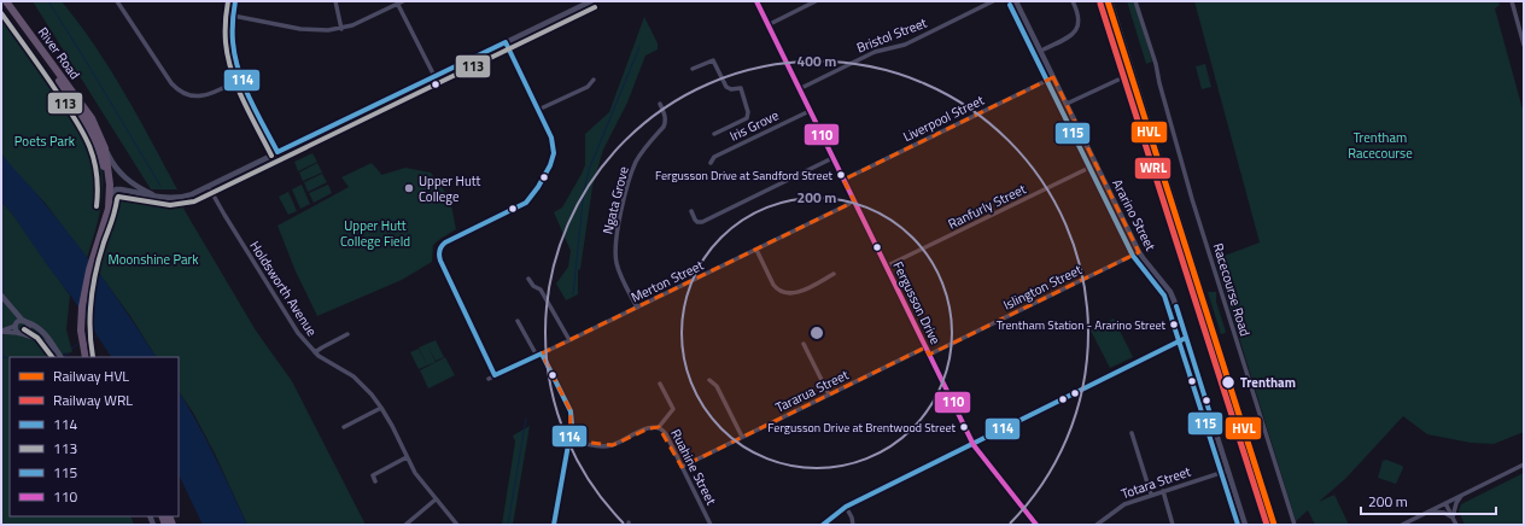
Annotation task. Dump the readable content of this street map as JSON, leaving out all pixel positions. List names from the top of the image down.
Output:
{
  "streets": {
    "highway": ["River Road"],
    "main road": ["Fergusson Drive"],
    "street": [
      "Bristol Street",
      "Liverpool Street",
      "Iris Grove",
      "Ngata Grove",
      "Ranfurly Street",
      "Ararino Street",
      "Merton Street",
      "Islington Street",
      "Holdsworth Avenue",
      "Racecourse Road",
      "Tararua Street",
      "Ruahine Street",
      "Totara Street"
    ]
  },
  "crossings": [
    ["Bristol Street", "Fergusson Drive"],
    ["Liverpool Street", "Ararino Street"],
    ["Liverpool Street", "Fergusson Drive"],
    ["Iris Grove", "Fergusson Drive"],
    ["Ngata Grove", "Merton Street"],
    ["Ranfurly Street", "Ararino Street"],
    ["Ranfurly Street", "Fergusson Drive"],
    ["Ararino Street", "Islington Street"],
    ["Ararino Street", "Totara Street"],
    ["Merton Street", "Fergusson Drive"],
    ["Islington Street", "Fergusson Drive"],
    ["Fergusson Drive", "Tararua Street"],
    ["Tararua Street", "Ruahine Street"]
  ],
  "parks": [
    "Trentham Racecourse",
    "Poets Park",
    "Upper Hutt College Field",
    "Moonshine Park"
  ],
  "places": [
    "Fergusson Drive at Sandford Street",
    "Upper Hutt College",
    "Trentham Station - Ararino Street",
    "Trentham",
    "Fergusson Drive at Brentwood Street"
  ],
  "lines": [
    "rail line HVL",
    "transit line 114",
    "transit line 113",
    "transit line 110",
    "rail line WRL",
    "transit line 115"
  ],
  "legend": [
    "Railway HVL",
    "Railway WRL",
    "114",
    "113",
    "115",
    "110"
  ],
  "scale_bar": "200 m",
  "rings": ["400 m", "200 m"]
}
